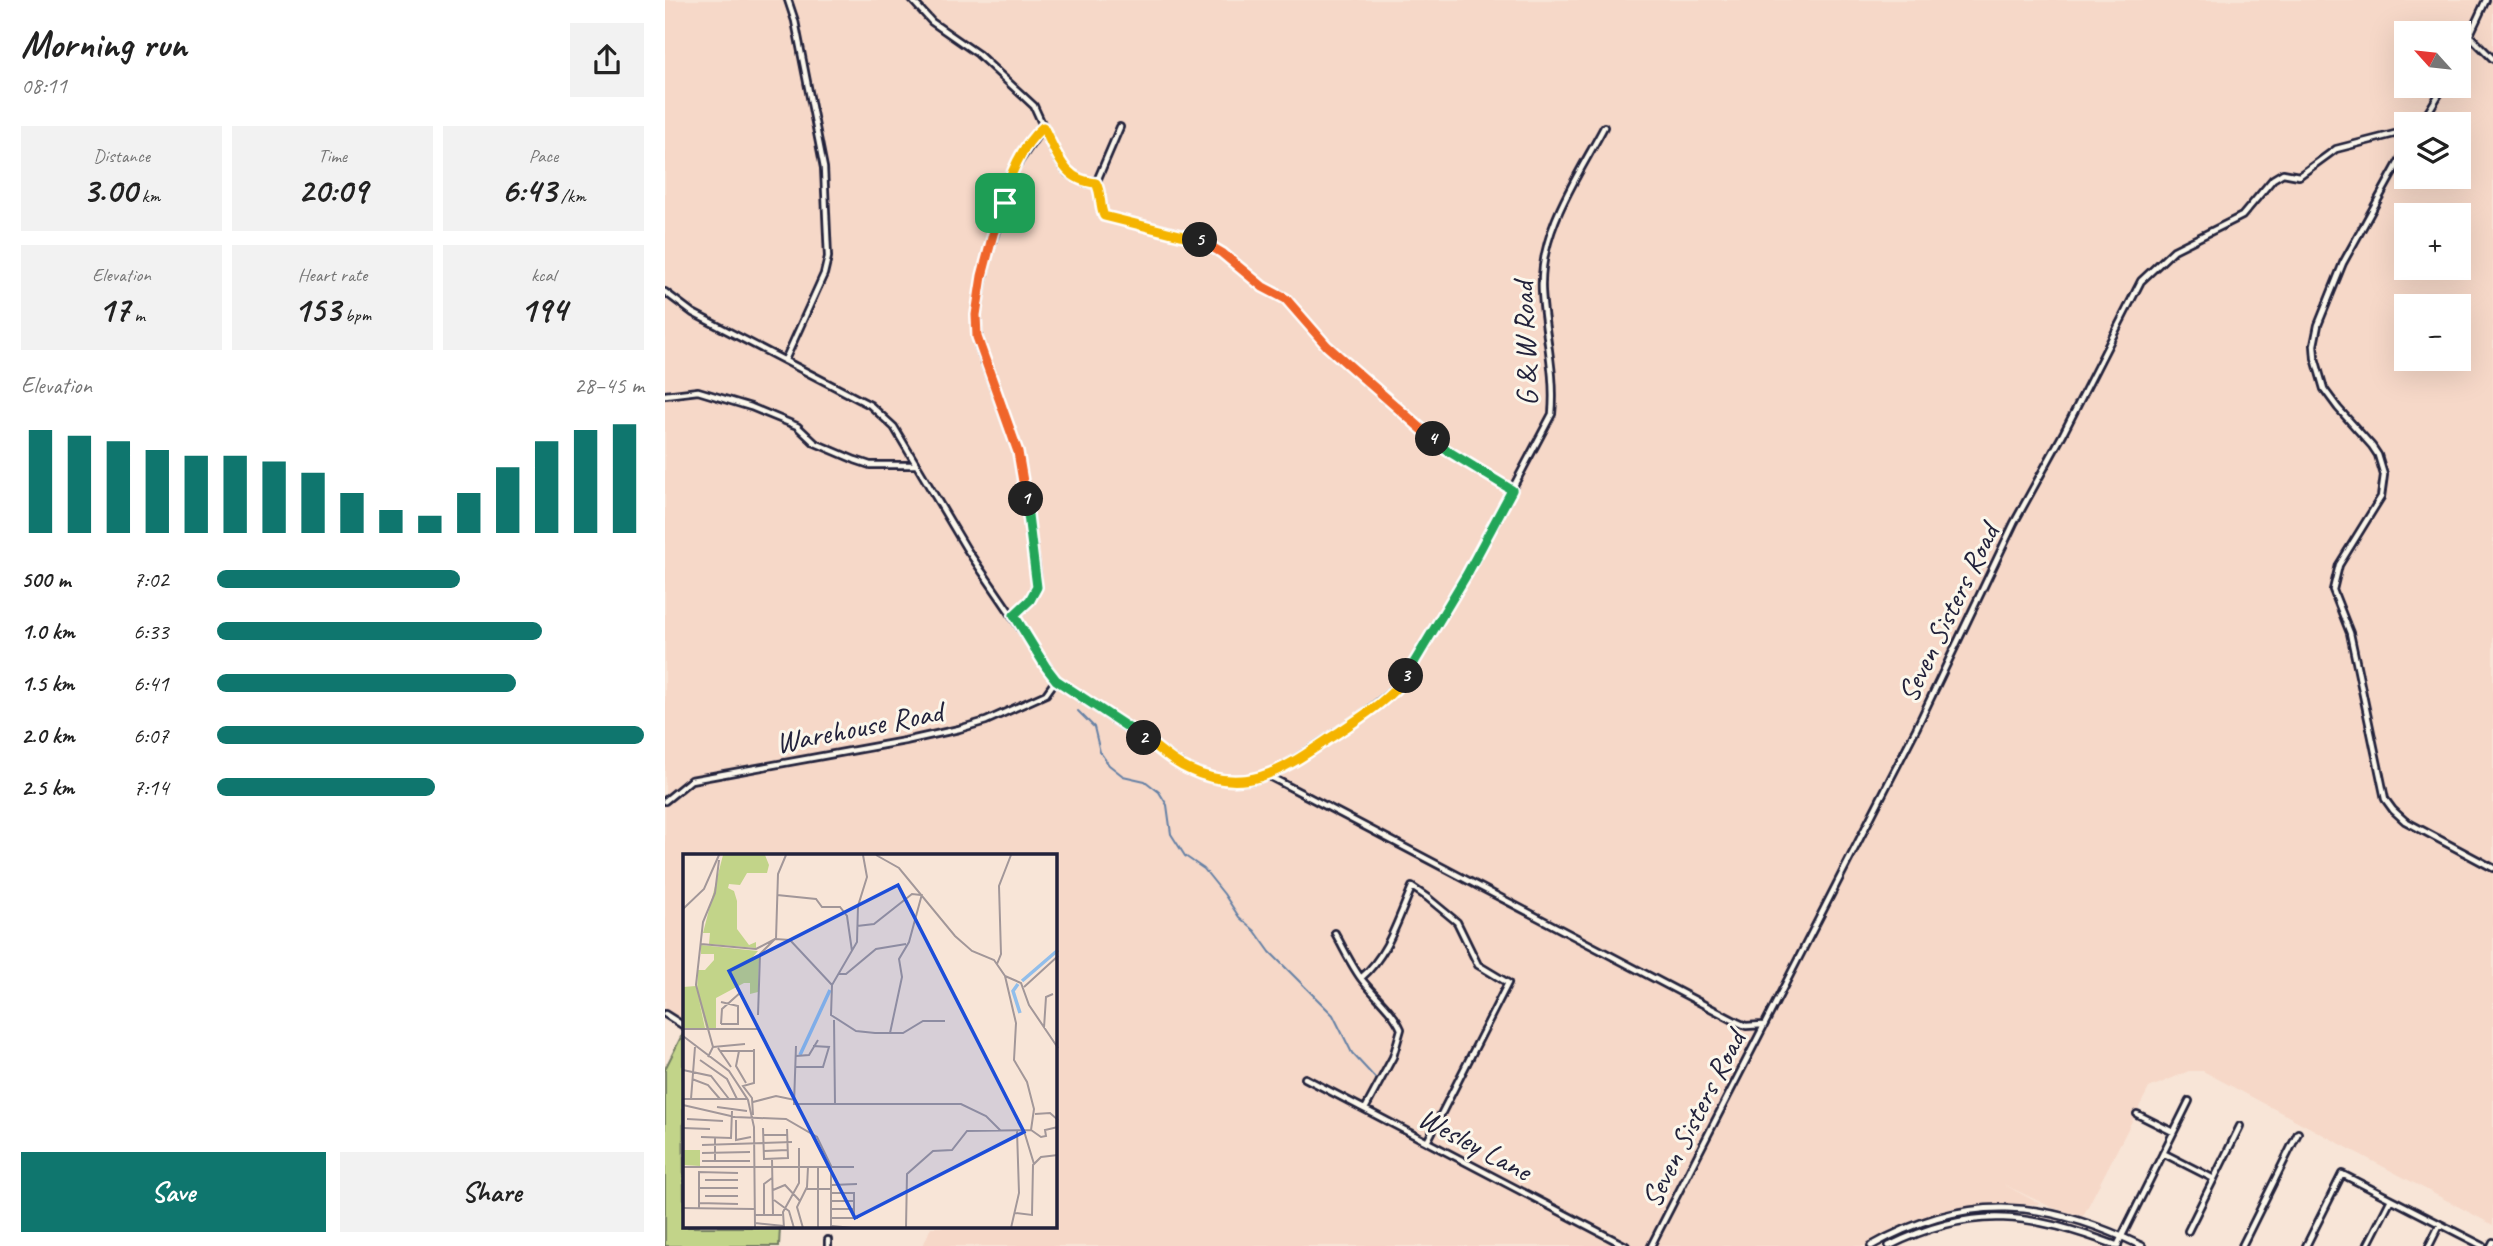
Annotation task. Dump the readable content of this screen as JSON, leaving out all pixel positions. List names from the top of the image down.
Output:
{
  "streets": {
    "street": [
      "G & W Road",
      "Seven Sisters Road",
      "Warehouse Road",
      "Wesley Lane"
    ]
  },
  "crossings": [
    ["G & W Road", "Warehouse Road"]
  ],
  "north": "top left",
  "page": {
    "heading": ["Morning run", "08:11"],
    "map_buttons": ["+", "−"],
    "stats": [
      ["Distance", "3.00 km"],
      ["Time", "20:09"],
      ["Pace", "6:43 /km"],
      ["Elevation", "17 m"],
      ["Heart rate", "153 bpm"],
      ["kcal", "194"]
    ],
    "pins": [
      "5",
      "4",
      "1",
      "3",
      "2"
    ],
    "chart": ["Elevation", "28–45 m"],
    "list": [
      {
        "name": "500 m",
        "note": "7:02"
      },
      {
        "name": "1.0 km",
        "note": "6:33"
      },
      {
        "name": "1.5 km",
        "note": "6:41"
      },
      {
        "name": "2.0 km",
        "note": "6:07"
      },
      {
        "name": "2.5 km",
        "note": "7:14"
      }
    ],
    "buttons": ["Save", "Share"]
  }
}
